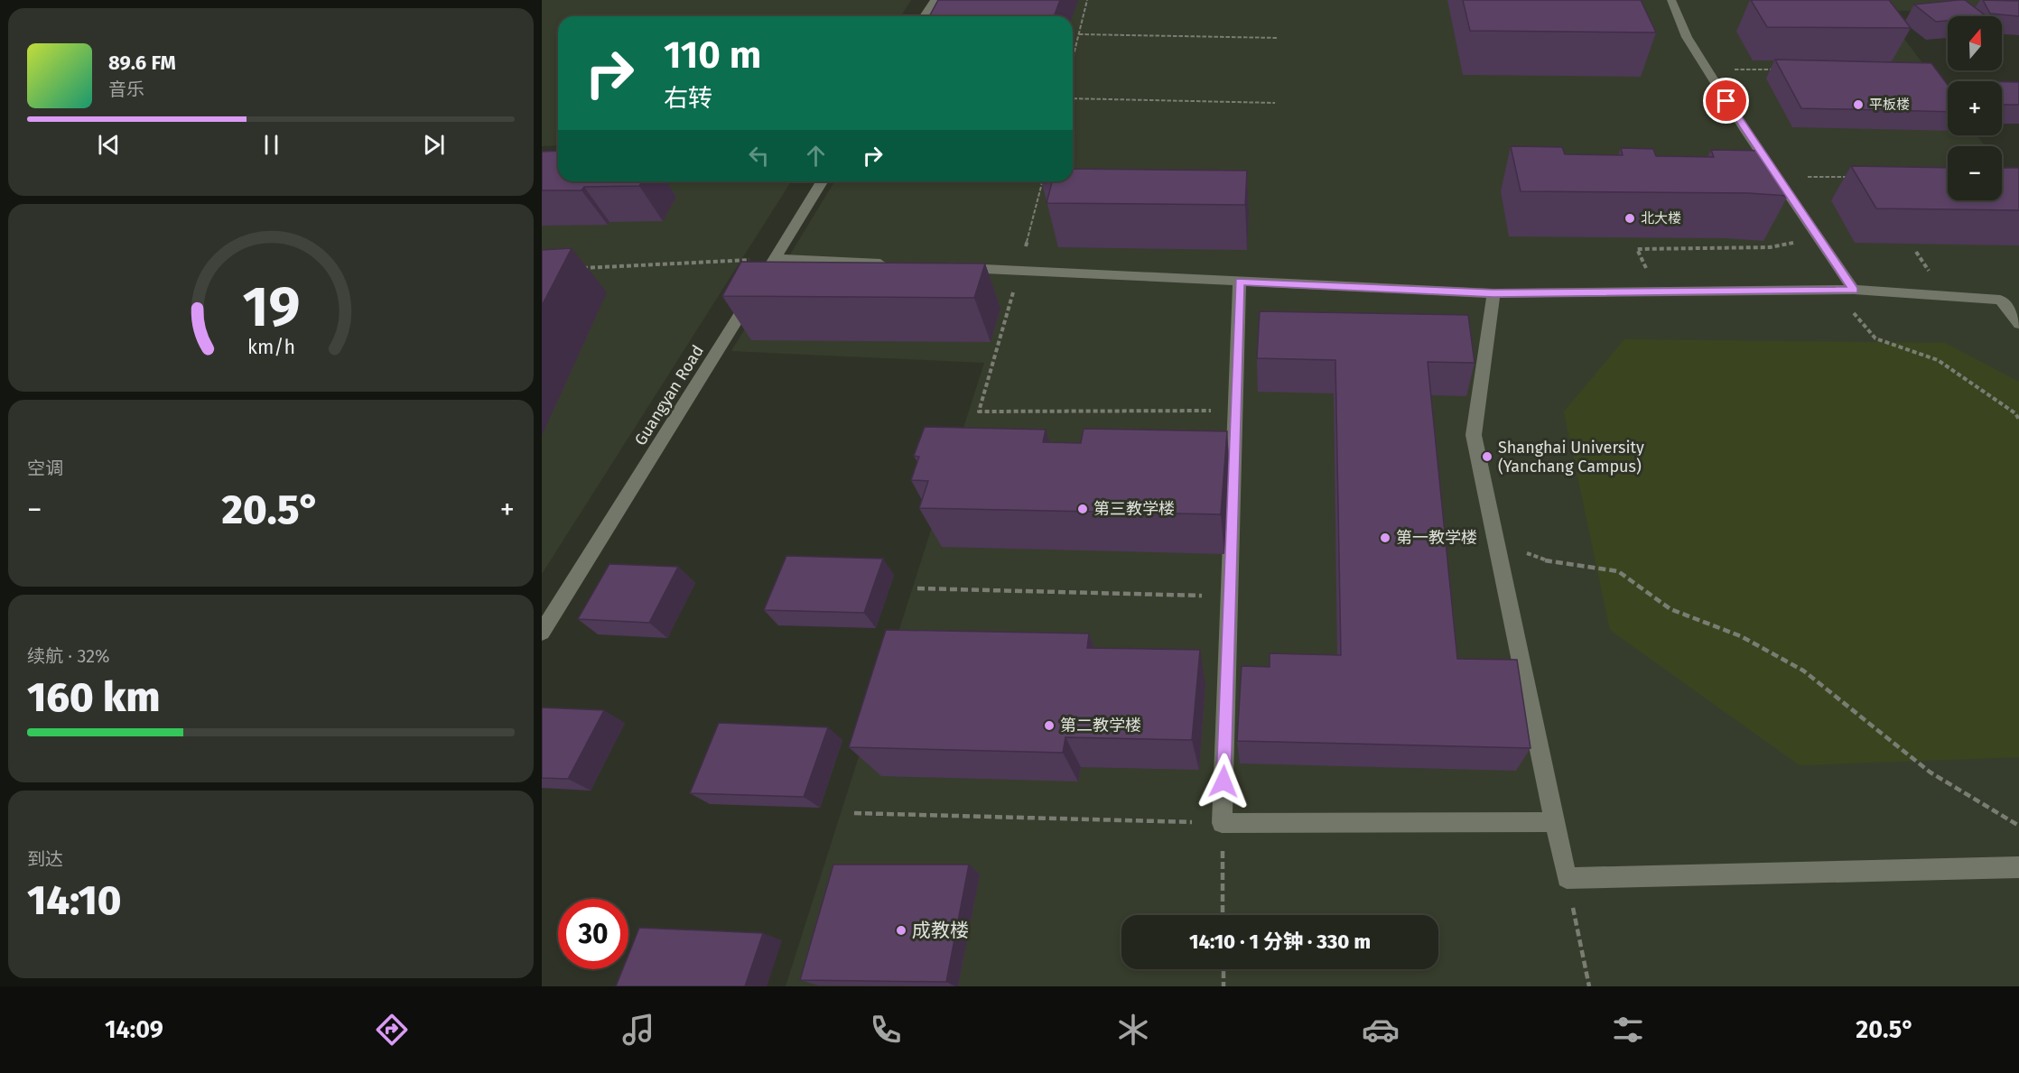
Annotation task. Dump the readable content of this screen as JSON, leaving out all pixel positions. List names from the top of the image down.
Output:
{
  "streets": {
    "street": ["Guangyan Road"]
  },
  "places": [
    "平板楼",
    "北大楼",
    "Shanghai University (Yanchang Campus)",
    "第三教学楼",
    "第一教学楼",
    "第二教学楼",
    "成教楼"
  ],
  "north": "top",
  "page": {
    "map_buttons": ["+", "−"],
    "turn": ["110 m", "右转"],
    "song": ["89.6 FM", "音乐"],
    "tile": [
      "空调",
      ["续航 · 32%", "160 km"],
      ["到达", "14:10"]
    ],
    "heat": ["−", "20.5°", "+"],
    "limit": "30",
    "trip": "14:10 · 1 分钟 · 330 m",
    "tabs": ["14:09", "20.5°"],
    "gauge": ["19", "km/h"]
  }
}
